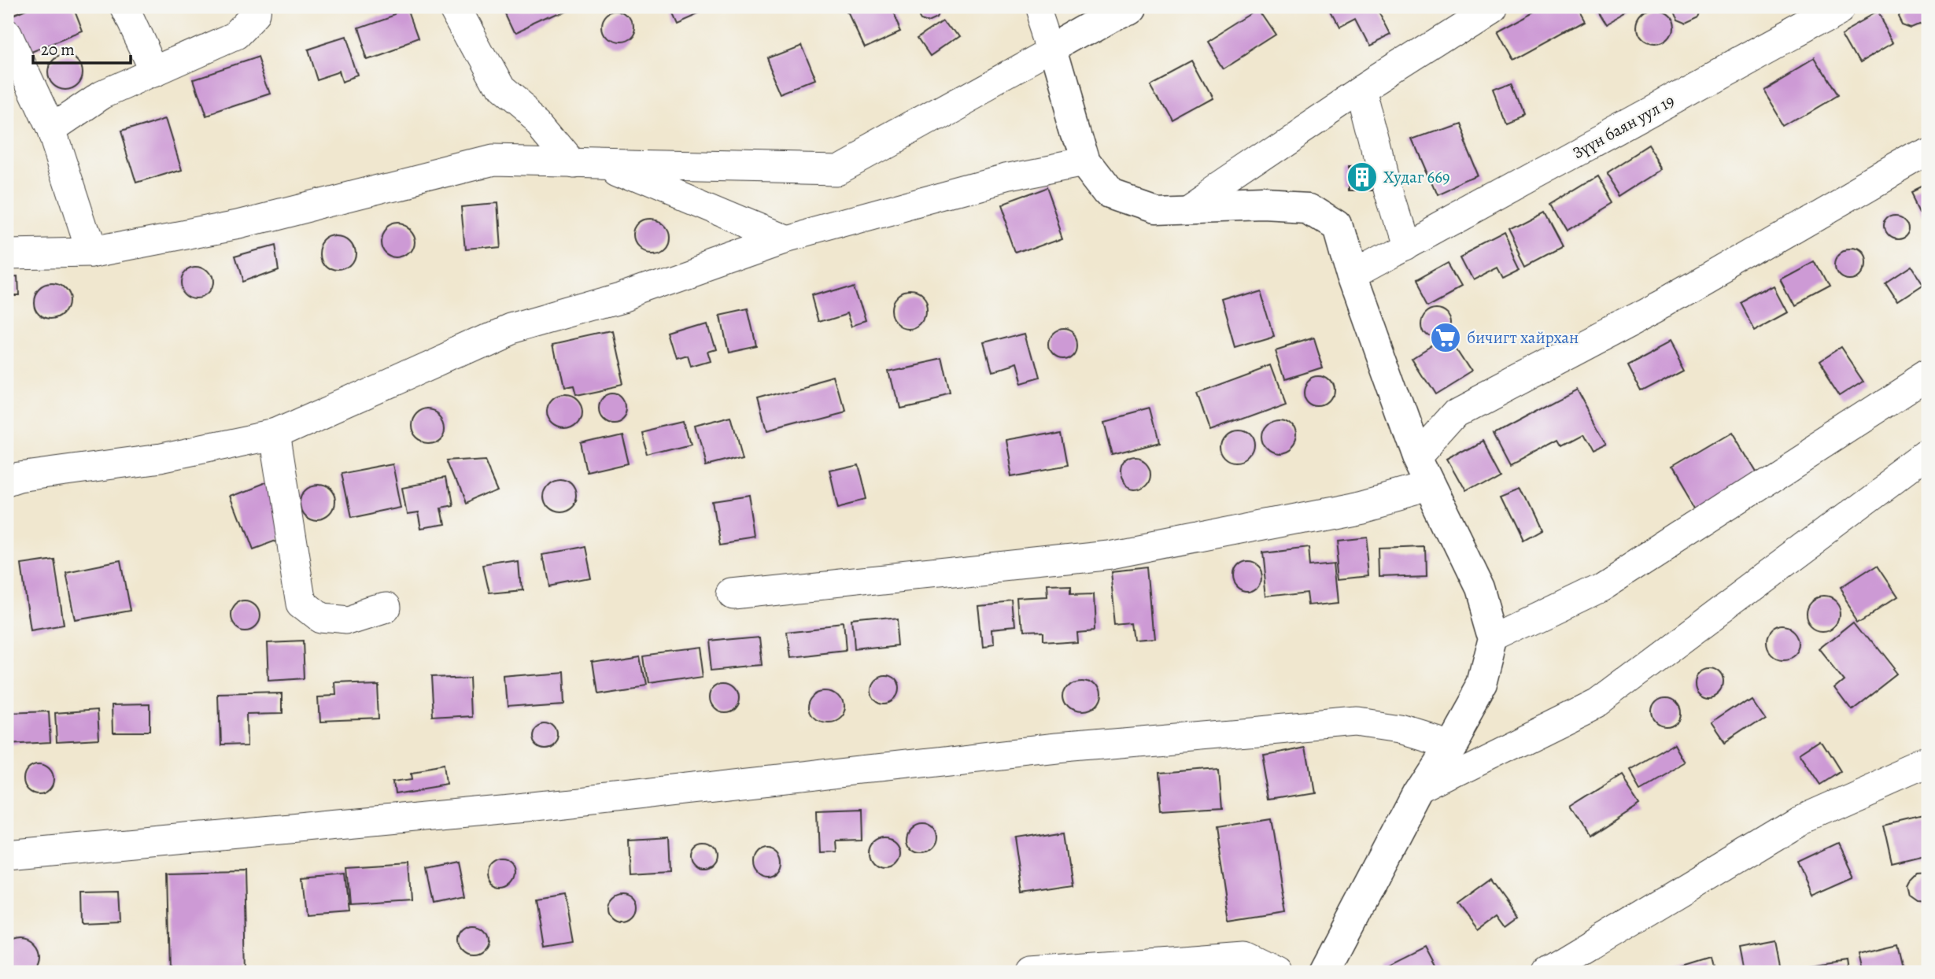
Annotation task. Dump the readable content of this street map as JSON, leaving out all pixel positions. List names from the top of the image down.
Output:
{
  "streets": {
    "street": ["Зүүн баян уул 19"]
  },
  "places": {
    "building": ["Худаг 669"],
    "supermarket": ["бичигт хайрхан"]
  },
  "scale_bar": "20 m"
}
